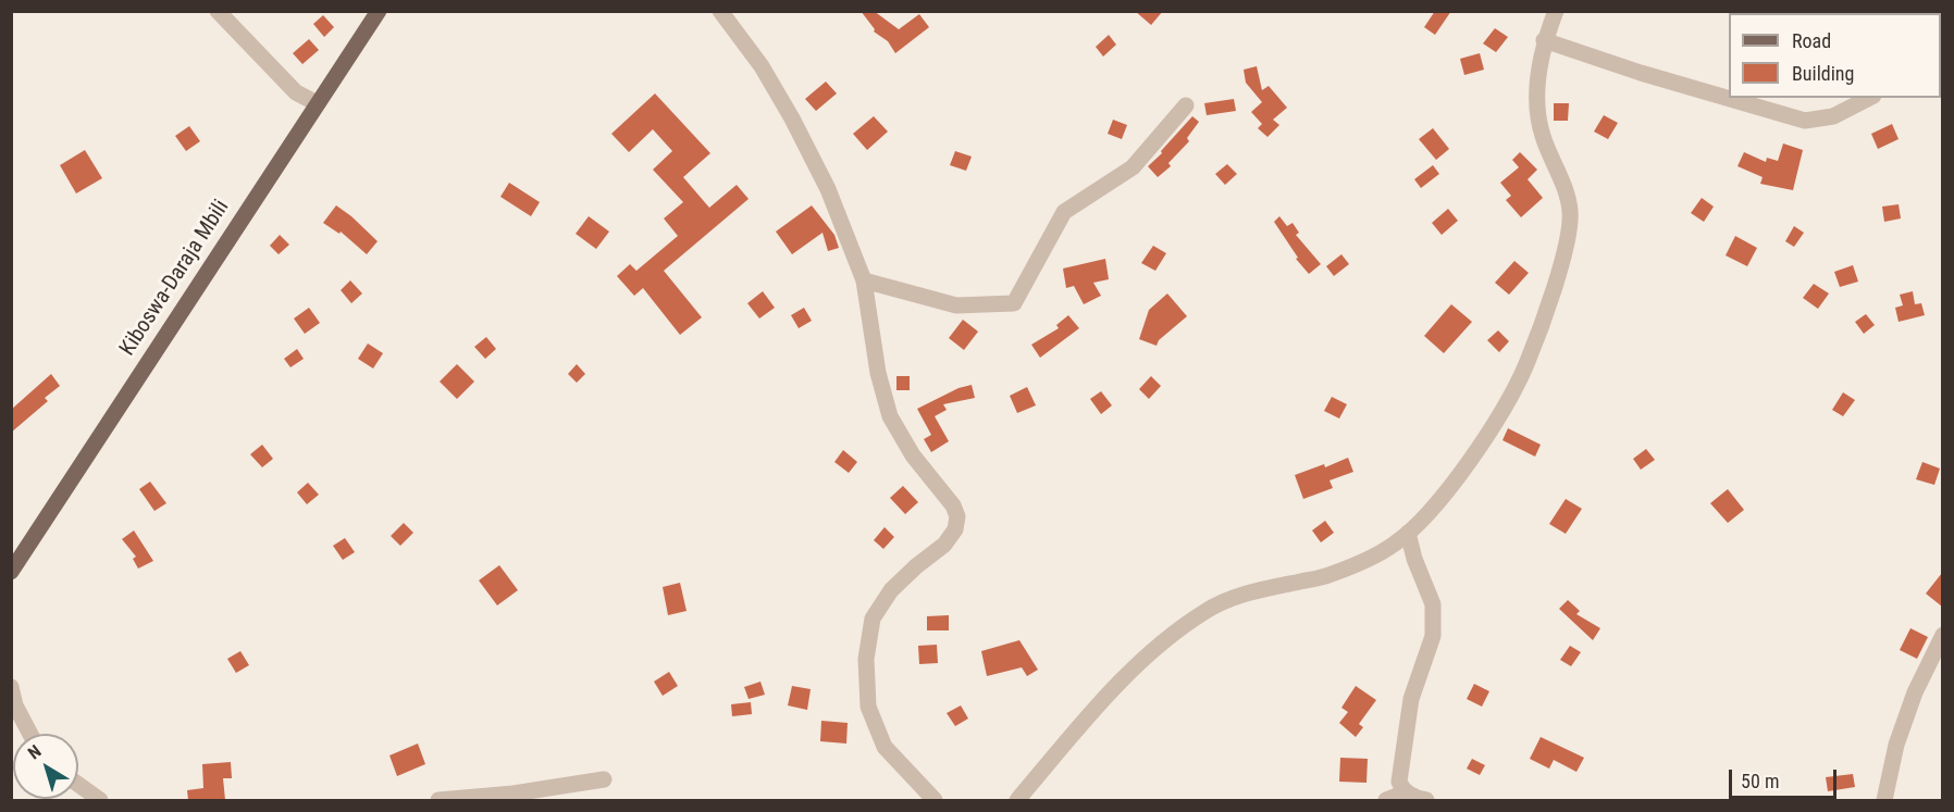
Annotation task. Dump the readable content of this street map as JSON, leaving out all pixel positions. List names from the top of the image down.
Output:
{
  "streets": {
    "main road": ["Kiboswa-Daraja Mbili"]
  },
  "legend": ["Road", "Building"],
  "scale_bar": "50 m",
  "north": "top left"
}
